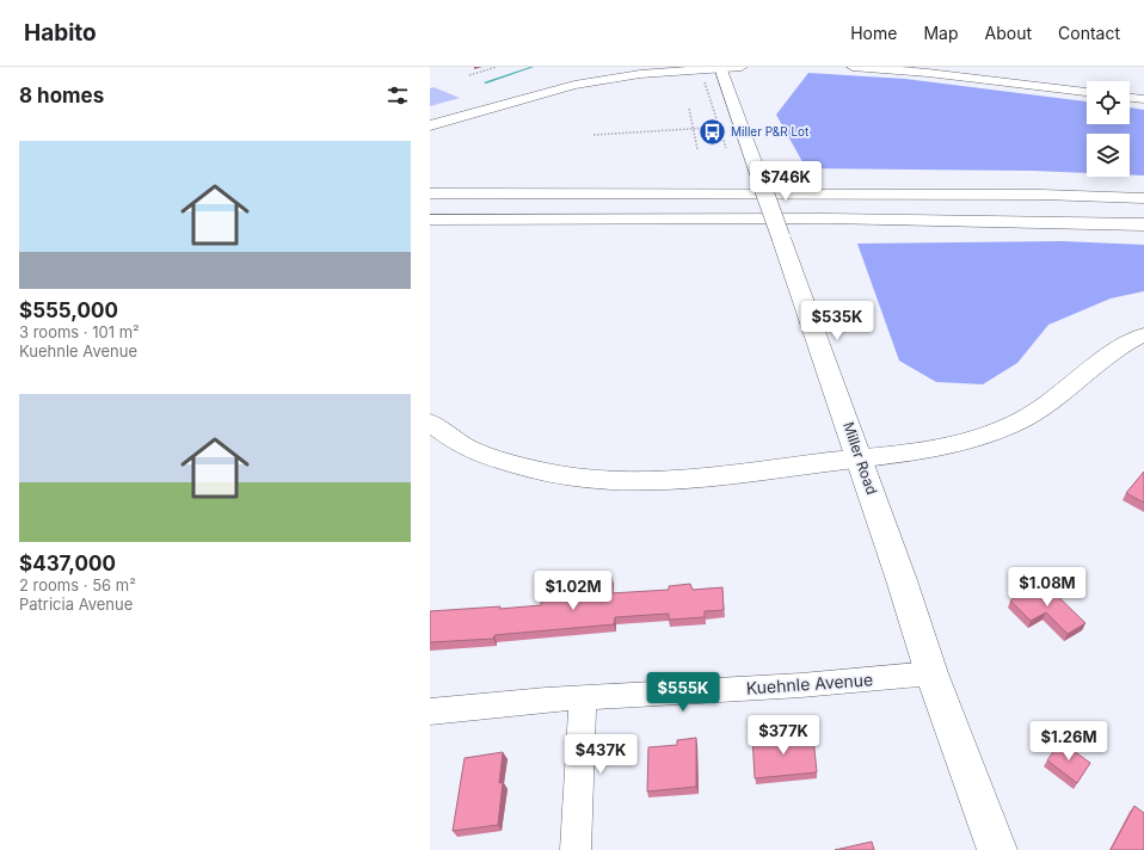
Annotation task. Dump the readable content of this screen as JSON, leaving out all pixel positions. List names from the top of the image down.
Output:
{
  "streets": {
    "main road": ["Miller Road"],
    "street": ["Kuehnle Avenue"]
  },
  "crossings": [
    ["Miller Road", "Kuehnle Avenue"]
  ],
  "places": {
    "bus stop": ["Miller P&R Lot"]
  },
  "page": {
    "header": "Habito",
    "nav": [
      "Home",
      "Map",
      "About",
      "Contact"
    ],
    "heading": "8 homes",
    "list": [
      {
        "name": "$555,000",
        "note": "3 rooms · 101 m² · Kuehnle Avenue"
      },
      {
        "name": "$437,000",
        "note": "2 rooms · 56 m² · Patricia Avenue"
      }
    ],
    "price": [
      "$746K",
      "$535K",
      "$1.08M",
      "$1.02M",
      "$555K",
      "$377K",
      "$1.26M",
      "$437K"
    ]
  }
}
